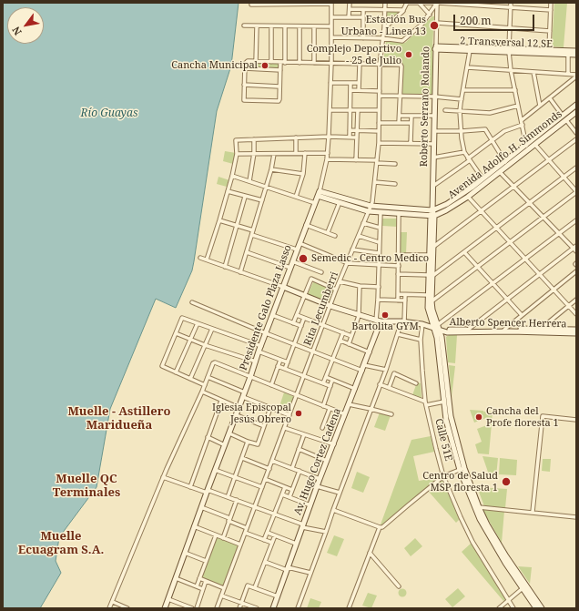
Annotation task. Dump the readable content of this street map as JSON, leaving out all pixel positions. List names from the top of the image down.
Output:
{
  "streets": {
    "street": [
      "2 Transversal 12 SE",
      "Roberto Serrano Rolando",
      "Avenida Adolfo H. Simmonds",
      "Presidente Galo Plaza Lasso",
      "Rita Lecumberri",
      "Alberto Spencer Herrera",
      "Calle 51E",
      "Av. Hugo Cortez Cadena"
    ]
  },
  "crossings": [
    ["2 Transversal 12 SE", "Roberto Serrano Rolando"],
    ["Roberto Serrano Rolando", "Avenida Adolfo H. Simmonds"],
    ["Roberto Serrano Rolando", "Alberto Spencer Herrera"],
    ["Avenida Adolfo H. Simmonds", "Presidente Galo Plaza Lasso"],
    ["Avenida Adolfo H. Simmonds", "Rita Lecumberri"],
    ["Rita Lecumberri", "Alberto Spencer Herrera"],
    ["Alberto Spencer Herrera", "Calle 51E"],
    ["Alberto Spencer Herrera", "Av. Hugo Cortez Cadena"]
  ],
  "districts": ["Muelle - Astillero Maridueña", "Muelle QC Terminales", "Muelle Ecuagram S.A."],
  "water": ["Río Guayas"],
  "places": [
    "Estación Bus Urbano - Linea 13",
    "Complejo Deportivo - 25 de Julio",
    "Cancha Municipal",
    "Semedic - Centro Medico",
    "Bartolita GYM",
    "Iglesia Episcopal Jesús Obrero",
    "Cancha del Profe floresta 1",
    "Centro de Salud MSP floresta 1"
  ],
  "scale_bar": "200 m",
  "north": "bottom left"
}
